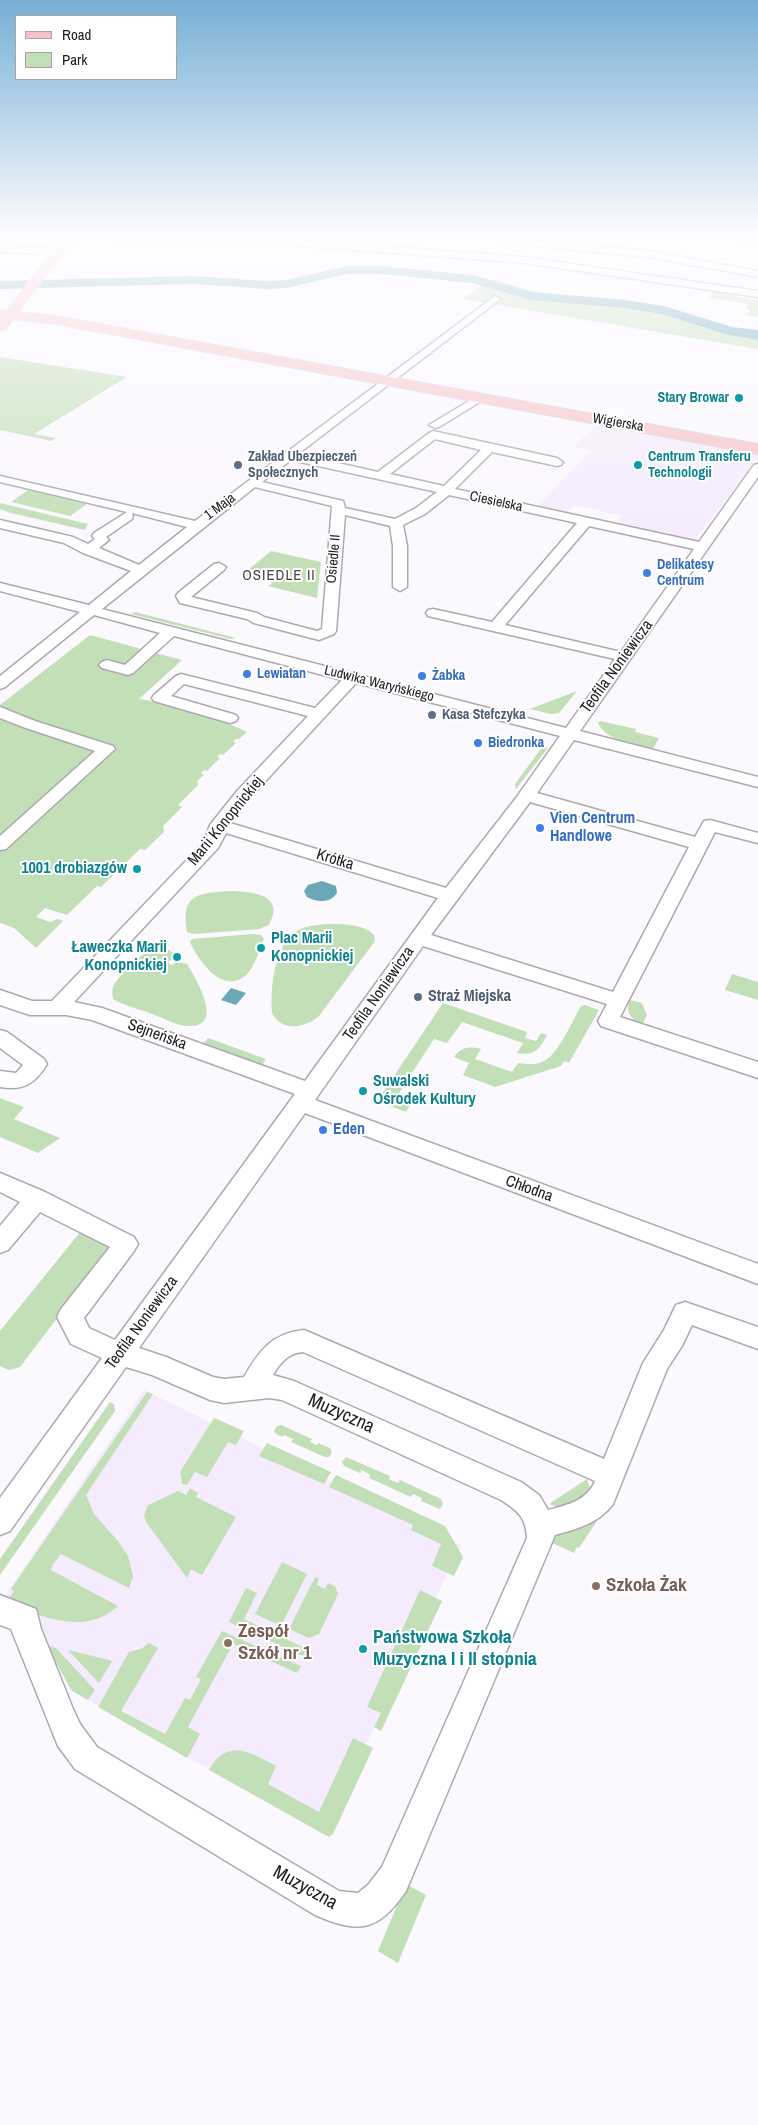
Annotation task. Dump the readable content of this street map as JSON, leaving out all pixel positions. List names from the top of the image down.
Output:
{
  "streets": {
    "main road": ["Wigierska"],
    "street": [
      "Ciesielska",
      "1 Maja",
      "Osiedle II",
      "Teofila Noniewicza",
      "Ludwika Waryńskiego",
      "Marii Konopnickiej",
      "Krótka",
      "Sejneńska",
      "Chłodna",
      "Muzyczna"
    ]
  },
  "crossings": [
    ["Wigierska", "1 Maja"],
    ["Ciesielska", "1 Maja"],
    ["Ciesielska", "Teofila Noniewicza"],
    ["1 Maja", "Ludwika Waryńskiego"],
    ["Teofila Noniewicza", "Ludwika Waryńskiego"],
    ["Teofila Noniewicza", "Krótka"],
    ["Teofila Noniewicza", "Sejneńska"],
    ["Teofila Noniewicza", "Chłodna"],
    ["Teofila Noniewicza", "Muzyczna"],
    ["Ludwika Waryńskiego", "Marii Konopnickiej"],
    ["Marii Konopnickiej", "Krótka"],
    ["Marii Konopnickiej", "Sejneńska"],
    ["Sejneńska", "Chłodna"]
  ],
  "districts": ["OSIEDLE II"],
  "places": [
    "Stary Browar",
    "Zakład Ubezpieczeń Społecznych",
    "Centrum Transferu Technologii",
    "Delikatesy Centrum",
    "Lewiatan",
    "Żabka",
    "Kasa Stefczyka",
    "Biedronka",
    "Vien Centrum Handlowe",
    "1001 drobiazgów",
    "Plac Marii Konopnickiej",
    "Ławeczka Marii Konopnickiej",
    "Straż Miejska",
    "Suwalski Ośrodek Kultury",
    "Eden",
    "Szkoła Żak",
    "Zespół Szkół nr 1",
    "Państwowa Szkoła Muzyczna I i II stopnia"
  ],
  "legend": ["Road", "Park"]
}
